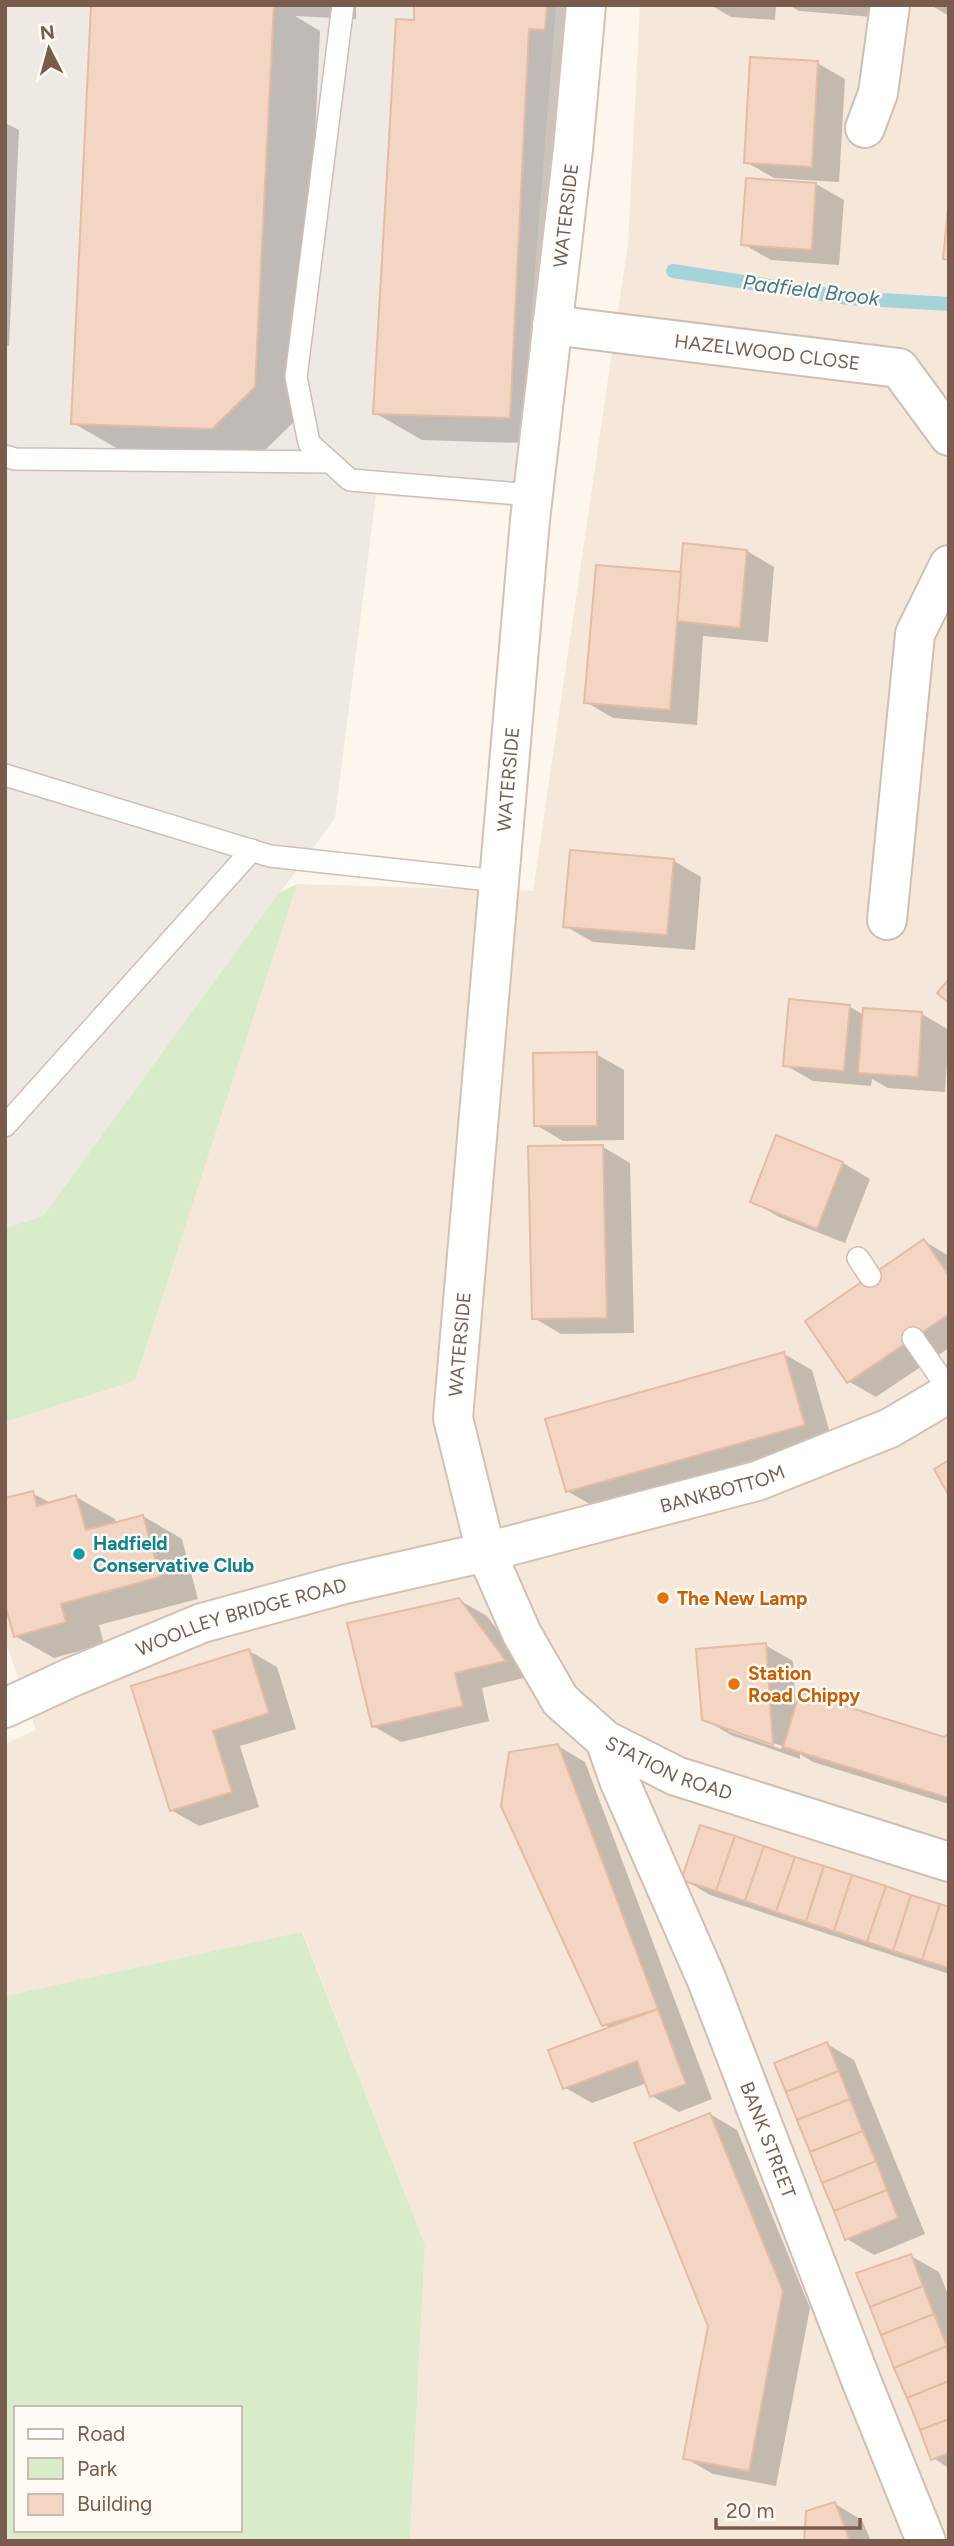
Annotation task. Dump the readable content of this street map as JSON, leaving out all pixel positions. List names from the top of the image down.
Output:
{
  "streets": {
    "street": [
      "WATERSIDE",
      "HAZELWOOD CLOSE",
      "BANKBOTTOM",
      "WOOLLEY BRIDGE ROAD",
      "STATION ROAD",
      "BANK STREET"
    ]
  },
  "crossings": [
    ["WATERSIDE", "HAZELWOOD CLOSE"],
    ["WATERSIDE", "BANKBOTTOM"],
    ["WATERSIDE", "WOOLLEY BRIDGE ROAD"],
    ["WATERSIDE", "STATION ROAD"],
    ["BANKBOTTOM", "WOOLLEY BRIDGE ROAD"],
    ["BANKBOTTOM", "STATION ROAD"],
    ["WOOLLEY BRIDGE ROAD", "STATION ROAD"],
    ["STATION ROAD", "BANK STREET"]
  ],
  "water": ["Padfield Brook"],
  "places": ["Hadfield Conservative Club", "The New Lamp", "Station Road Chippy"],
  "legend": ["Road", "Park", "Building"],
  "scale_bar": "20 m",
  "north": "top"
}
